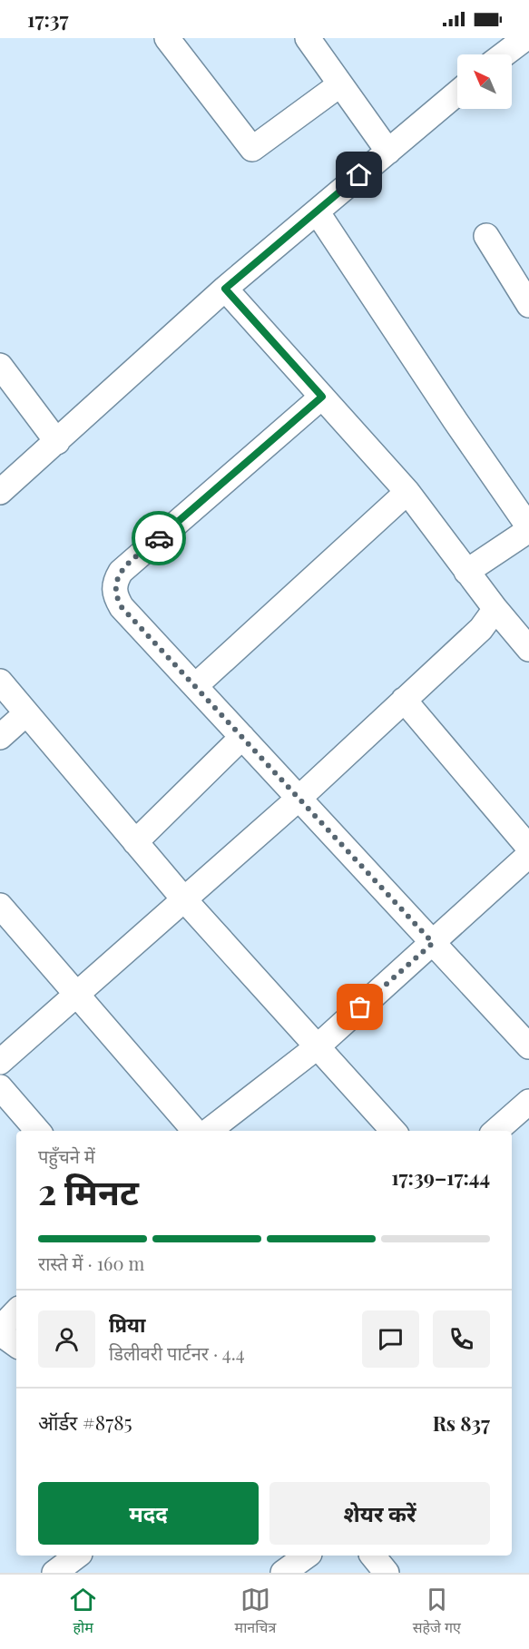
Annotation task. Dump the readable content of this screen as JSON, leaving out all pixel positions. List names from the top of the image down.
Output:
{
  "north": "top left",
  "page": {
    "status": "17:37",
    "heading": ["2 मिनट", "पहुँचने में", "17:39–17:44"],
    "panel": [
      "प्रिया",
      "डिलीवरी पार्टनर · 4.4",
      "ऑर्डर #8785",
      "Rs 837"
    ],
    "bar": "रास्ते में · 160 m",
    "buttons": ["मदद", "शेयर करें"],
    "tabs": ["होम", "मानचित्र", "सहेजे गए"]
  }
}
